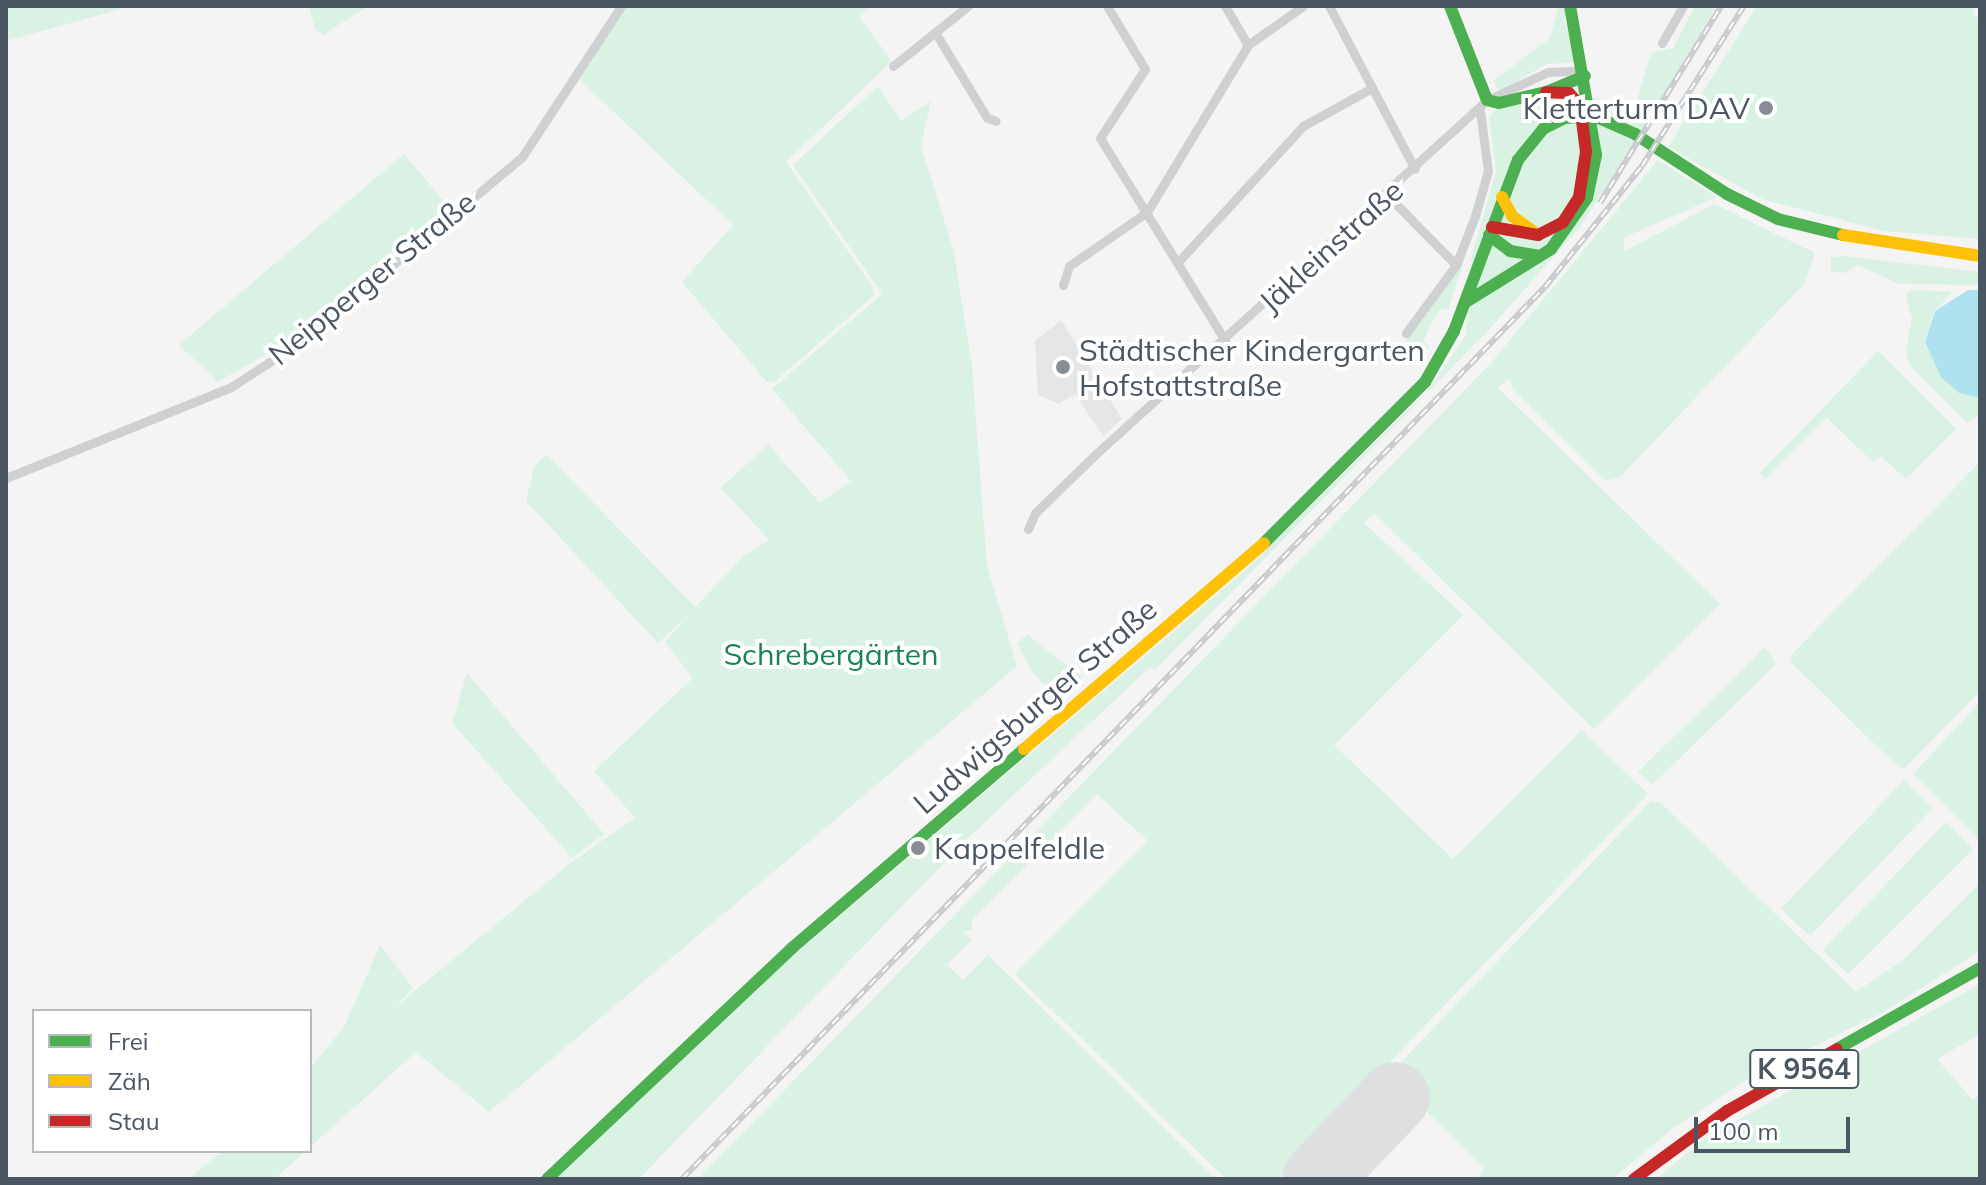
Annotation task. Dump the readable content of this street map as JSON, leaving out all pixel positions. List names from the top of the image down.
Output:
{
  "streets": {
    "main road": ["Ludwigsburger Straße", "K 9564"],
    "street": ["Jäkleinstraße", "Neipperger Straße"]
  },
  "parks": ["Schrebergärten"],
  "places": ["Kletterturm DAV", "Städtischer Kindergarten Hofstattstraße", "Kappelfeldle"],
  "legend": ["Frei", "Zäh", "Stau"],
  "scale_bar": "100 m"
}
